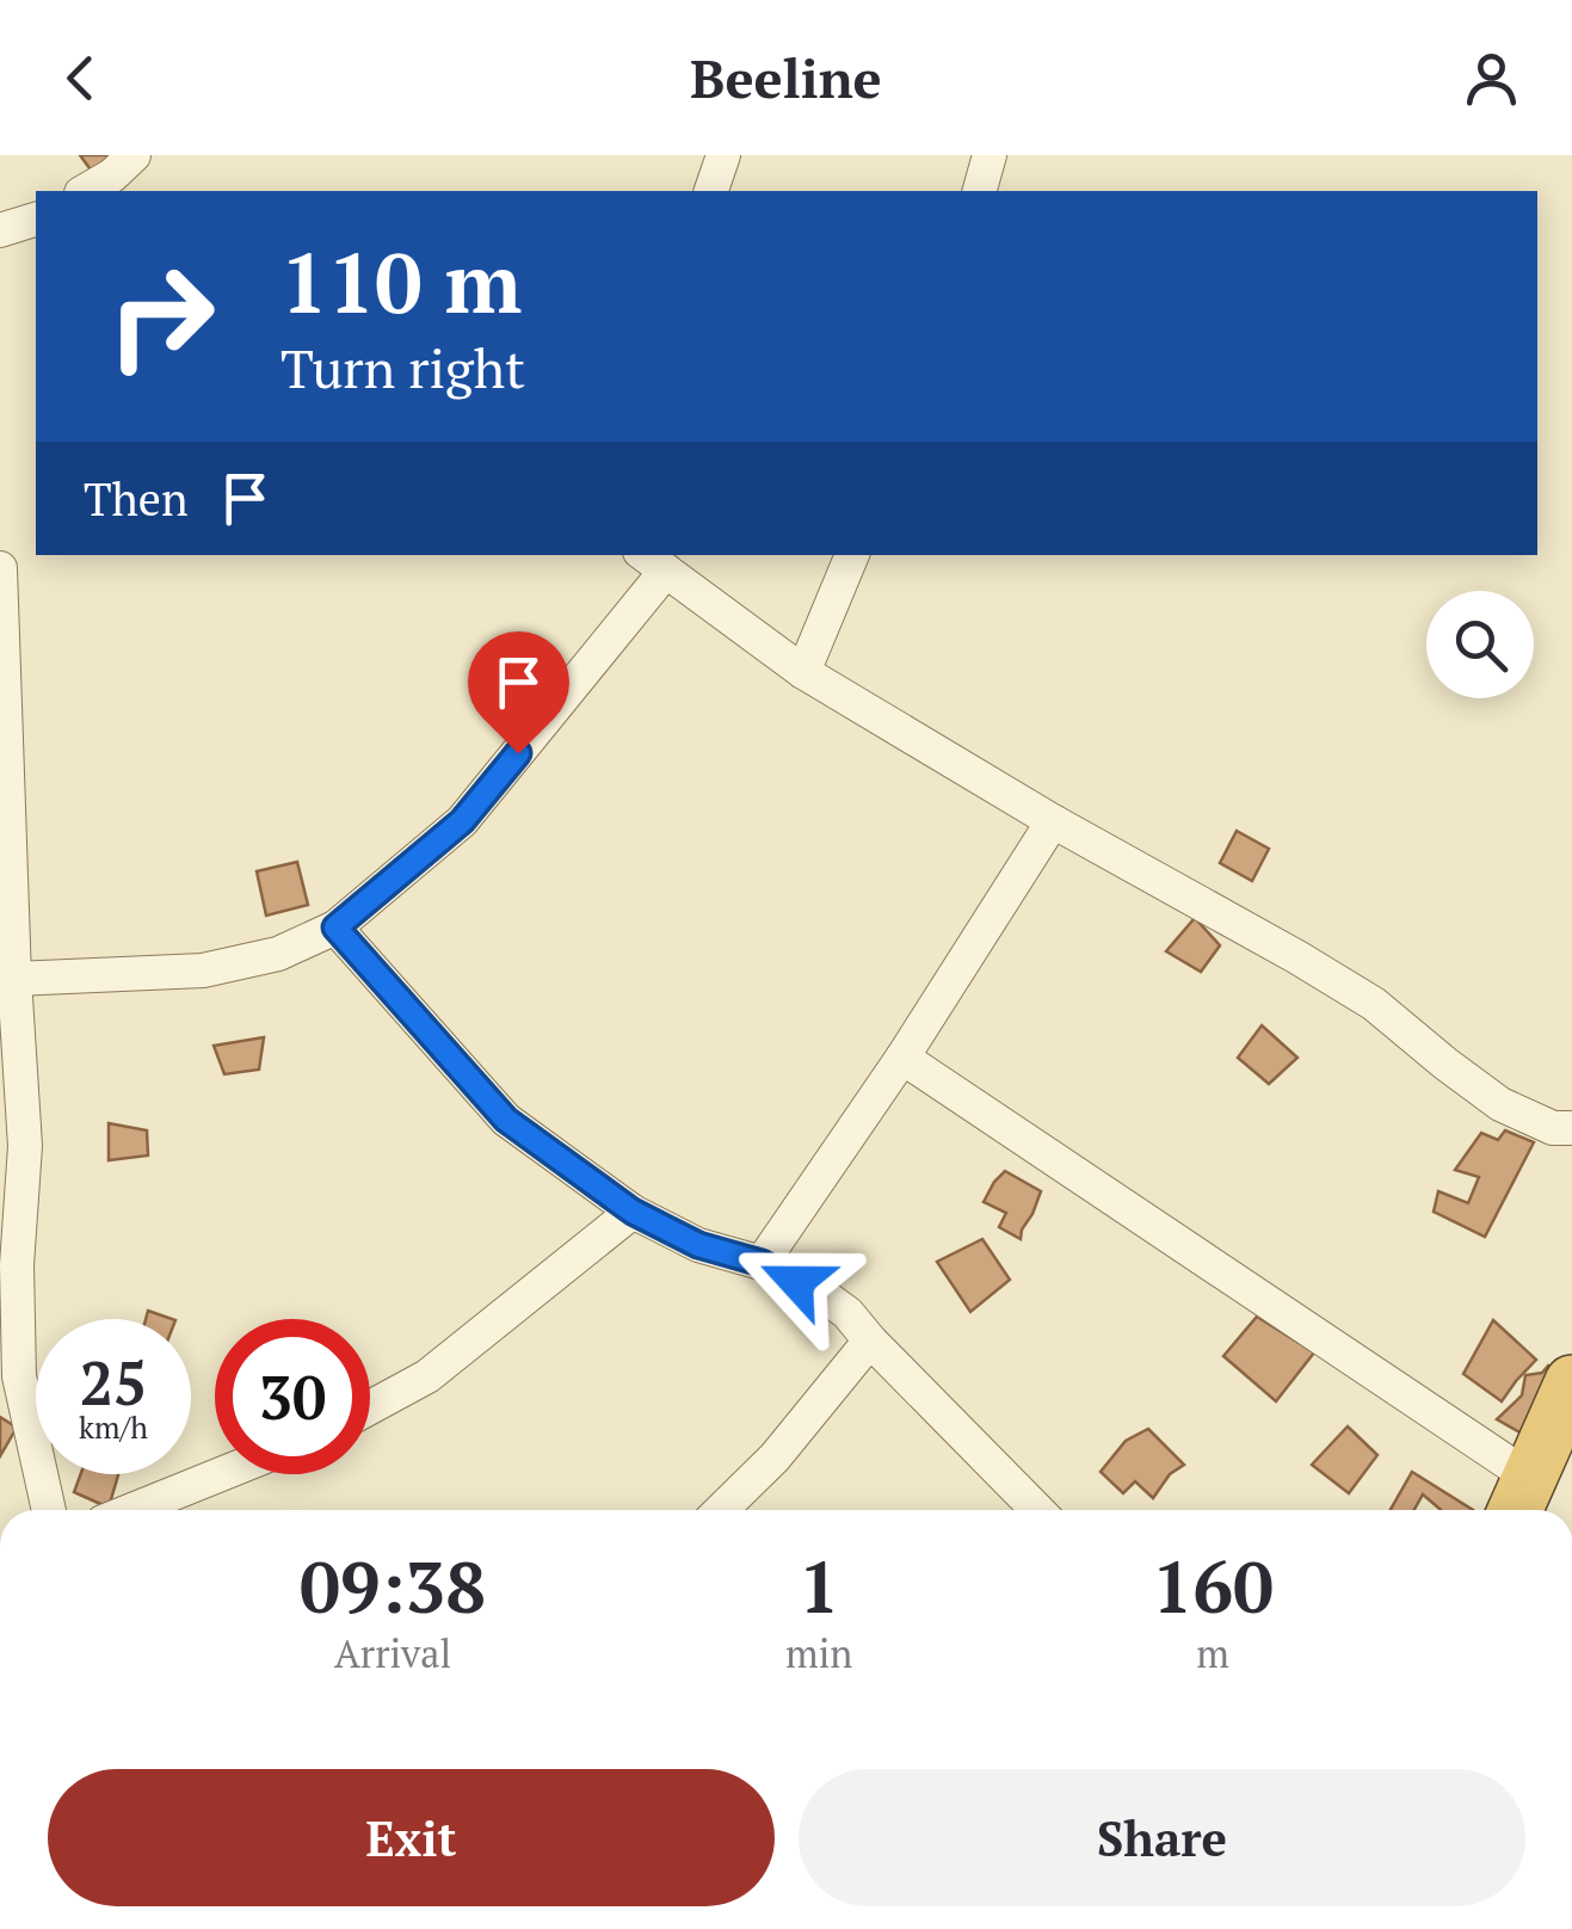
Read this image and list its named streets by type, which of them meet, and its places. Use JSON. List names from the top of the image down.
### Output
{
  "page": {
    "header": "Beeline",
    "turn": ["110 m", "Turn right"],
    "then": "Then",
    "speed": "25 km/h",
    "limit": "30",
    "eta": [
      "09:38",
      "Arrival",
      "1",
      "min",
      "160",
      "m"
    ],
    "buttons": ["Exit", "Share"]
  }
}
